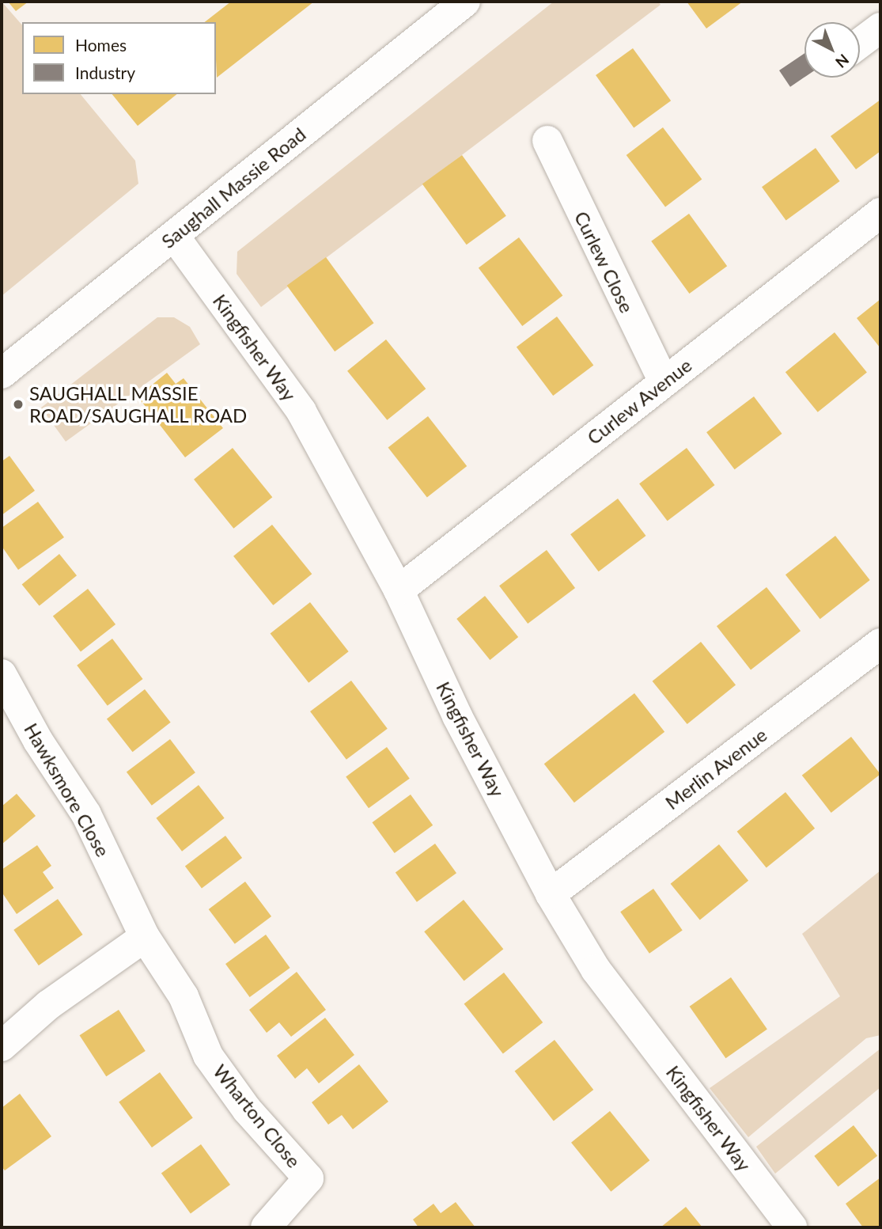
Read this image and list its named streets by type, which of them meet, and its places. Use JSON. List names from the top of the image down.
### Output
{
  "streets": {
    "street": [
      "Saughall Massie Road",
      "Curlew Close",
      "Kingfisher Way",
      "Curlew Avenue",
      "Merlin Avenue",
      "Hawksmore Close",
      "Wharton Close"
    ]
  },
  "crossings": [
    ["Saughall Massie Road", "Kingfisher Way"],
    ["Curlew Close", "Curlew Avenue"],
    ["Kingfisher Way", "Curlew Avenue"],
    ["Kingfisher Way", "Merlin Avenue"],
    ["Hawksmore Close", "Wharton Close"]
  ],
  "places": ["SAUGHALL MASSIE ROAD/SAUGHALL ROAD"],
  "legend": ["Homes", "Industry"],
  "north": "bottom right"
}
